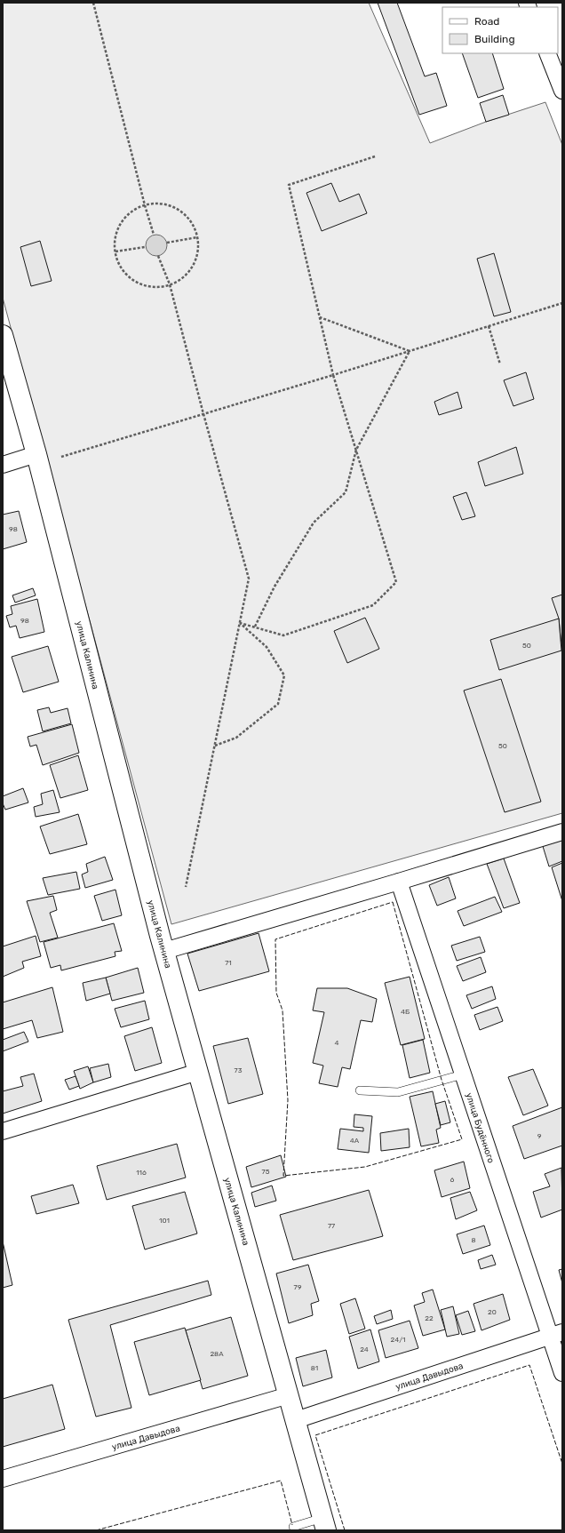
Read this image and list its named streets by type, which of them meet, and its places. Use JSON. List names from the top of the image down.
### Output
{
  "streets": {
    "street": ["улица Калинина", "улица Будённого", "улица Давыдова"]
  },
  "crossings": [
    ["улица Калинина", "улица Давыдова"],
    ["улица Будённого", "улица Давыдова"]
  ],
  "house_numbers": [
    "98",
    "98",
    "50",
    "50",
    "71",
    "4Б",
    "4",
    "73",
    "9",
    "4А",
    "75",
    "116",
    "6",
    "101",
    "77",
    "8",
    "79",
    "20",
    "22",
    "24/1",
    "24",
    "28А",
    "81"
  ],
  "legend": ["Road", "Building"]
}
